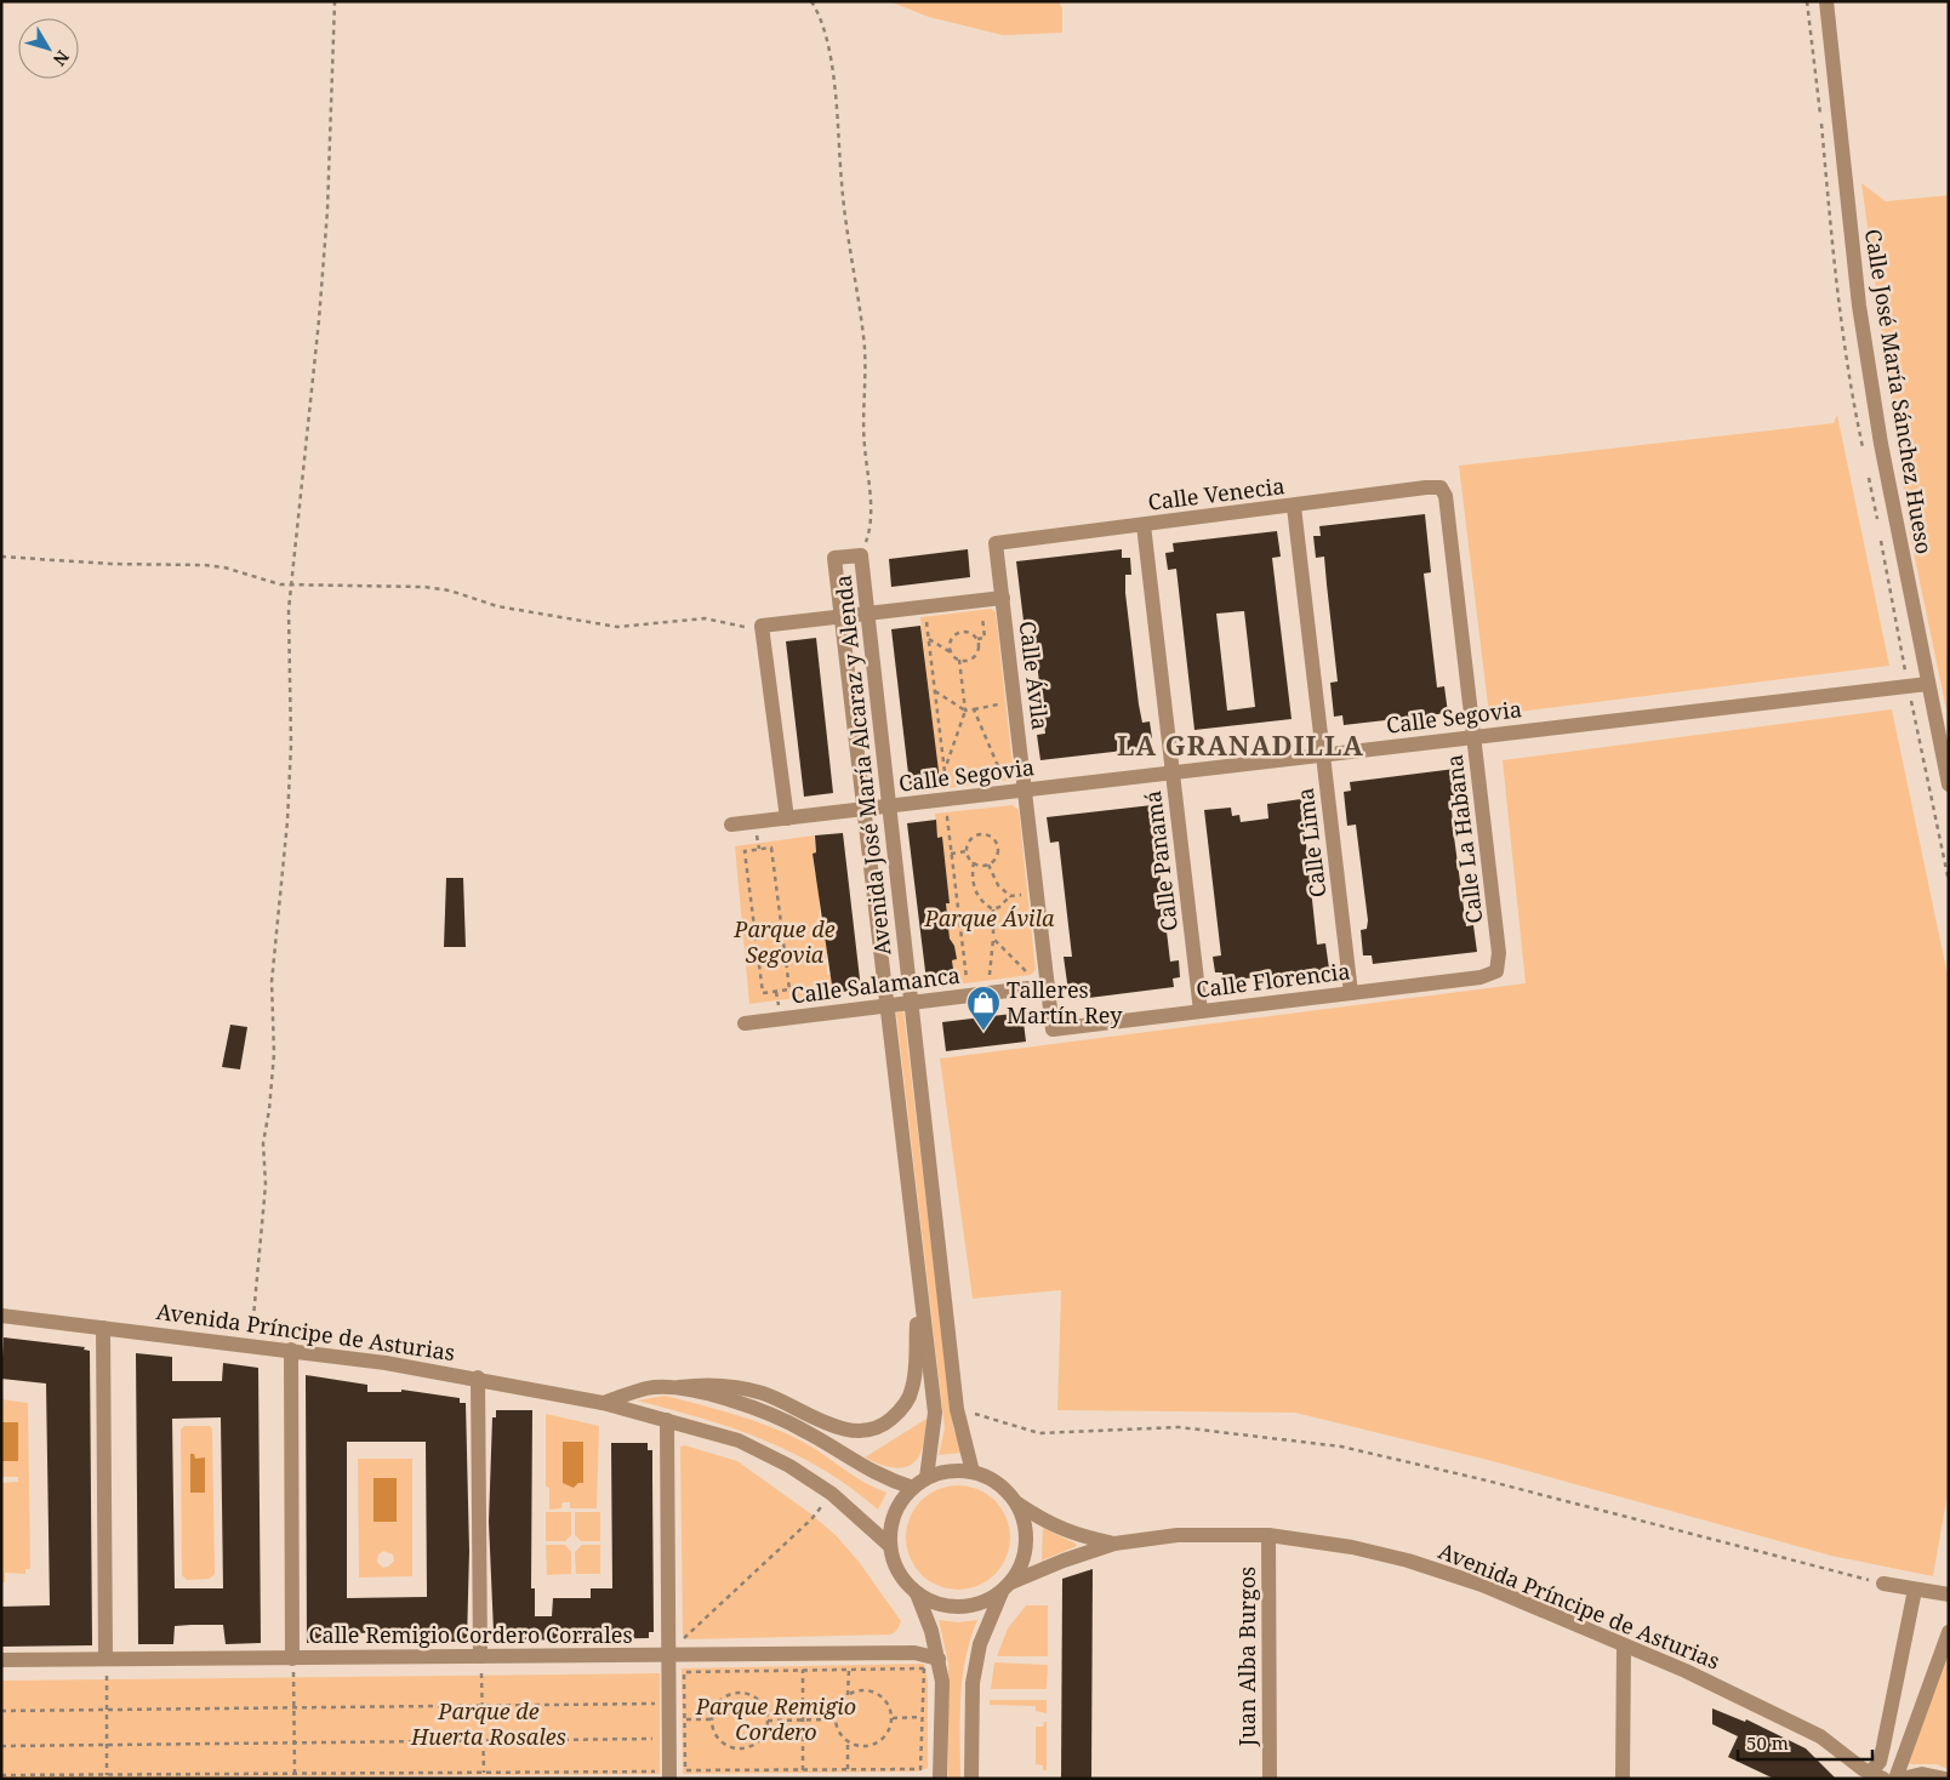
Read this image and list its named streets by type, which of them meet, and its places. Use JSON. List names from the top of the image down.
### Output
{
  "streets": {
    "street": [
      "Calle José María Sánchez Hueso",
      "Calle Venecia",
      "Calle Ávila",
      "Calle Segovia",
      "Avenida José María Alcaraz y Alenda",
      "Calle La Habana",
      "Calle Lima",
      "Calle Panamá",
      "Calle Florencia",
      "Calle Salamanca",
      "Avenida Príncipe de Asturias",
      "Calle Remigio Cordero Corrales",
      "Juan Alba Burgos"
    ]
  },
  "crossings": [
    ["Calle José María Sánchez Hueso", "Calle Segovia"],
    ["Calle Venecia", "Calle Ávila"],
    ["Calle Venecia", "Calle La Habana"],
    ["Calle Venecia", "Calle Lima"],
    ["Calle Venecia", "Calle Panamá"],
    ["Calle Ávila", "Calle Segovia"],
    ["Calle Ávila", "Calle Florencia"],
    ["Calle Ávila", "Calle Salamanca"],
    ["Calle Segovia", "Avenida José María Alcaraz y Alenda"],
    ["Calle Segovia", "Calle La Habana"],
    ["Calle Segovia", "Calle Lima"],
    ["Calle Segovia", "Calle Panamá"],
    ["Avenida José María Alcaraz y Alenda", "Calle Salamanca"],
    ["Avenida José María Alcaraz y Alenda", "Avenida Príncipe de Asturias"],
    ["Calle La Habana", "Calle Florencia"],
    ["Calle Lima", "Calle Florencia"],
    ["Calle Panamá", "Calle Florencia"],
    ["Avenida Príncipe de Asturias", "Juan Alba Burgos"]
  ],
  "districts": ["LA GRANADILLA"],
  "parks": [
    "Parque Ávila",
    "Parque de Segovia",
    "Parque Remigio Cordero",
    "Parque de Huerta Rosales"
  ],
  "places": {
    "shop": ["Talleres Martín Rey"]
  },
  "scale_bar": "50 m",
  "north": "bottom right"
}
